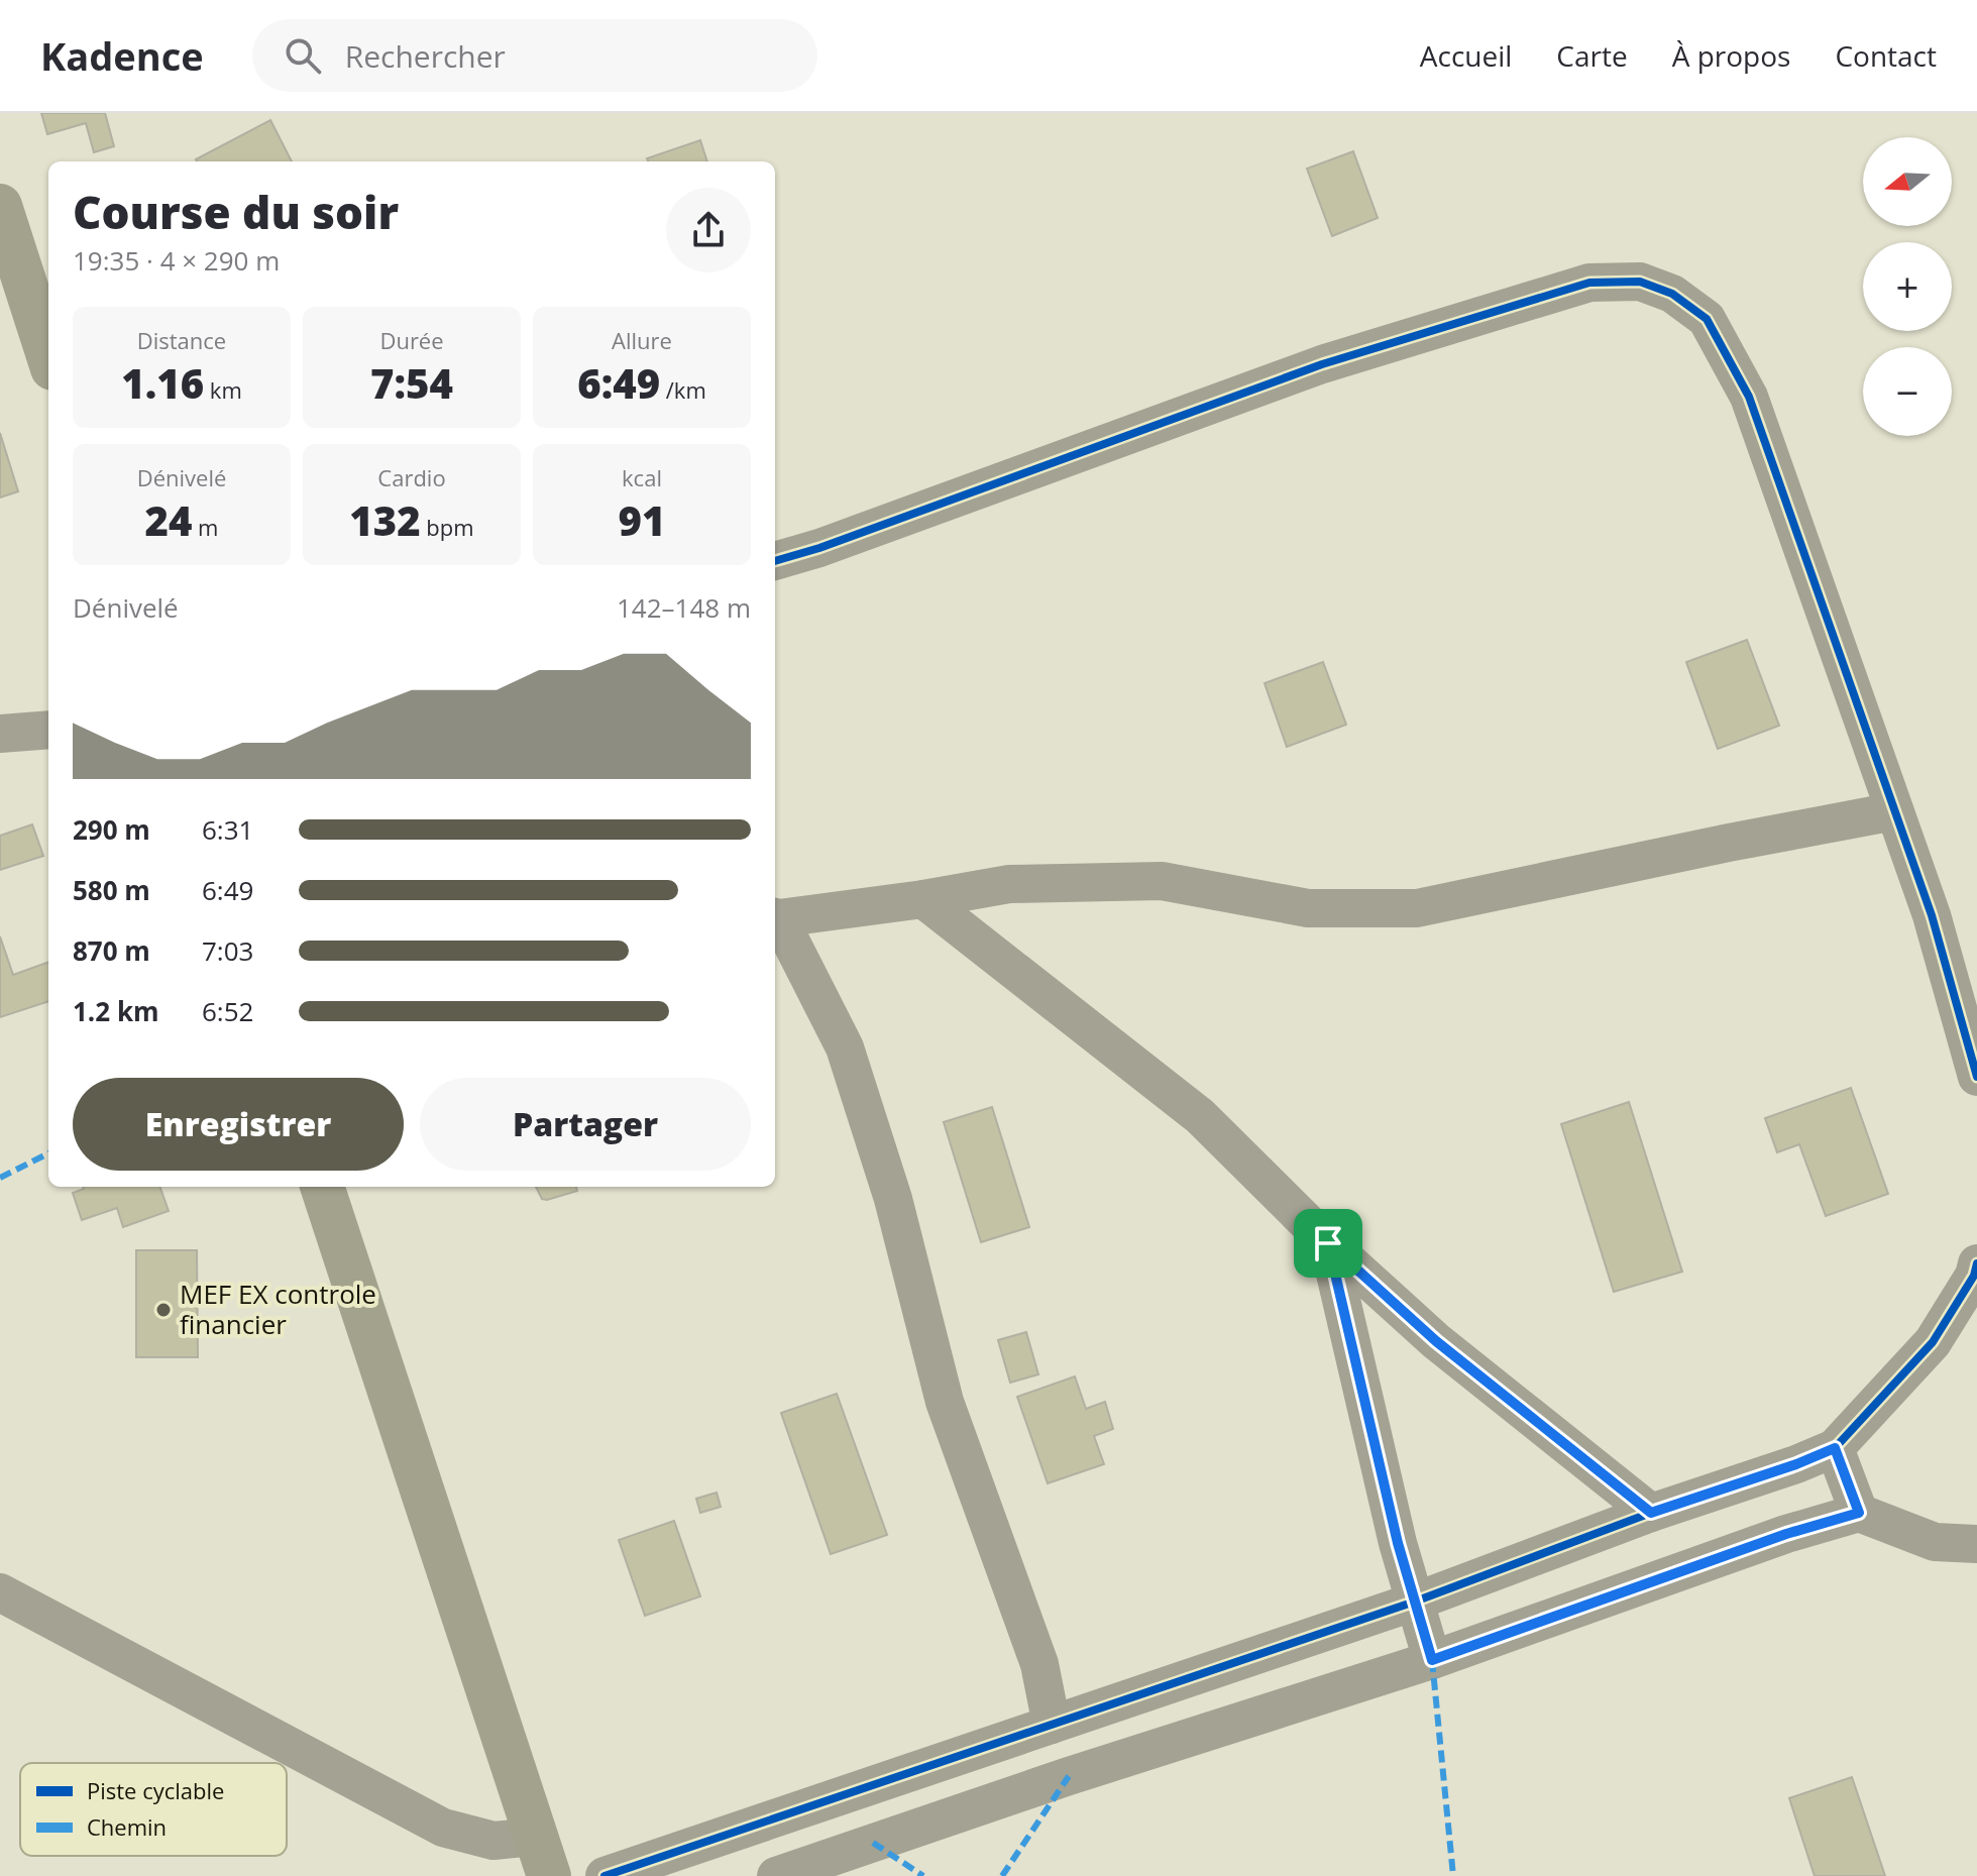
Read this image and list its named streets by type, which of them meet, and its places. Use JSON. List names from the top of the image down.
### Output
{
  "places": ["MEF EX controle financier"],
  "legend": ["Piste cyclable", "Chemin"],
  "north": "left",
  "page": {
    "header": "Kadence",
    "search": "Rechercher",
    "nav": [
      "Accueil",
      "Carte",
      "À propos",
      "Contact"
    ],
    "map_buttons": ["+", "−"],
    "heading": ["Course du soir", "19:35 · 4 × 290 m"],
    "stats": [
      ["Distance", "1.16 km"],
      ["Durée", "7:54"],
      ["Allure", "6:49 /km"],
      ["Dénivelé", "24 m"],
      ["Cardio", "132 bpm"],
      ["kcal", "91"]
    ],
    "chart": ["Dénivelé", "142–148 m"],
    "list": [
      {
        "name": "290 m",
        "note": "6:31"
      },
      {
        "name": "580 m",
        "note": "6:49"
      },
      {
        "name": "870 m",
        "note": "7:03"
      },
      {
        "name": "1.2 km",
        "note": "6:52"
      }
    ],
    "buttons": ["Enregistrer", "Partager"]
  }
}
